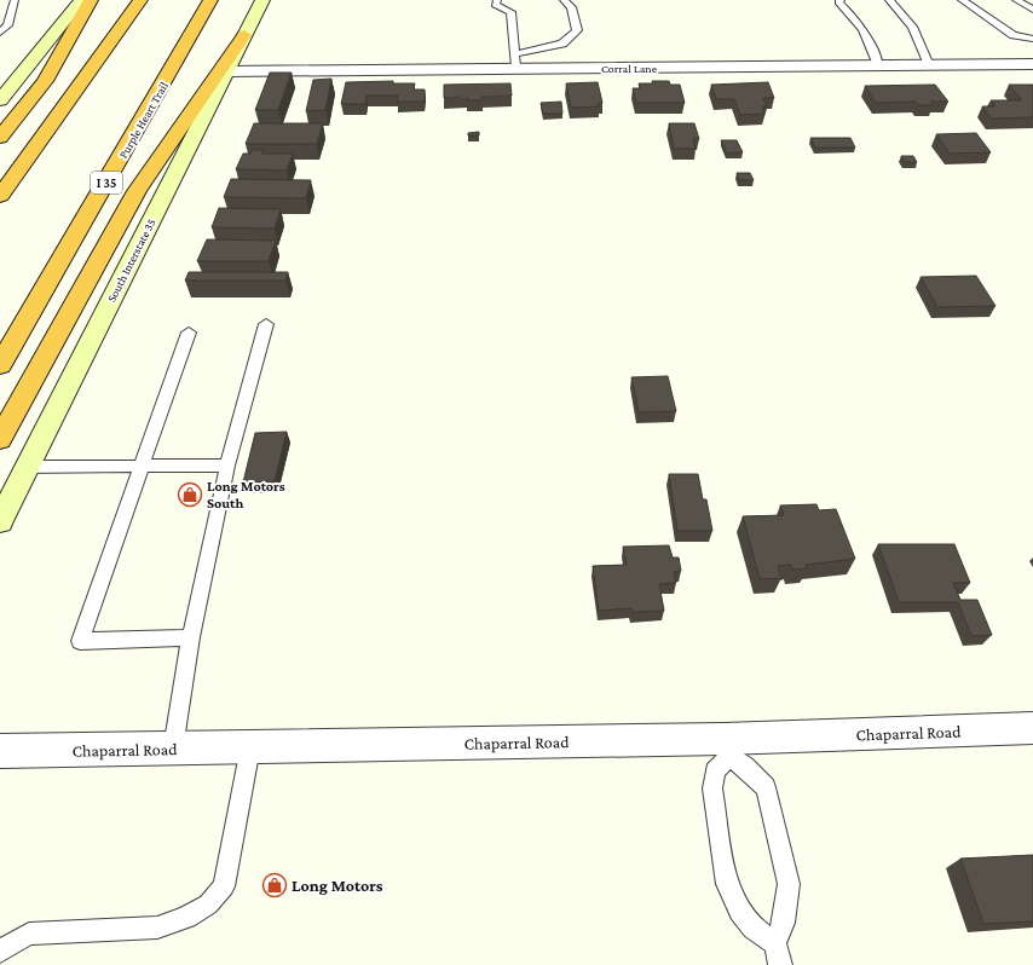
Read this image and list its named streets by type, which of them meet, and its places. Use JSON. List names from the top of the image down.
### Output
{
  "streets": {
    "highway": ["Purple Heart Trail", "I 35"],
    "main road": ["South Interstate 35"],
    "street": ["Corral Lane", "Chaparral Road"]
  },
  "crossings": [
    ["Corral Lane", "South Interstate 35"]
  ],
  "places": {
    "shop": ["Long Motors South", "Long Motors"]
  }
}
